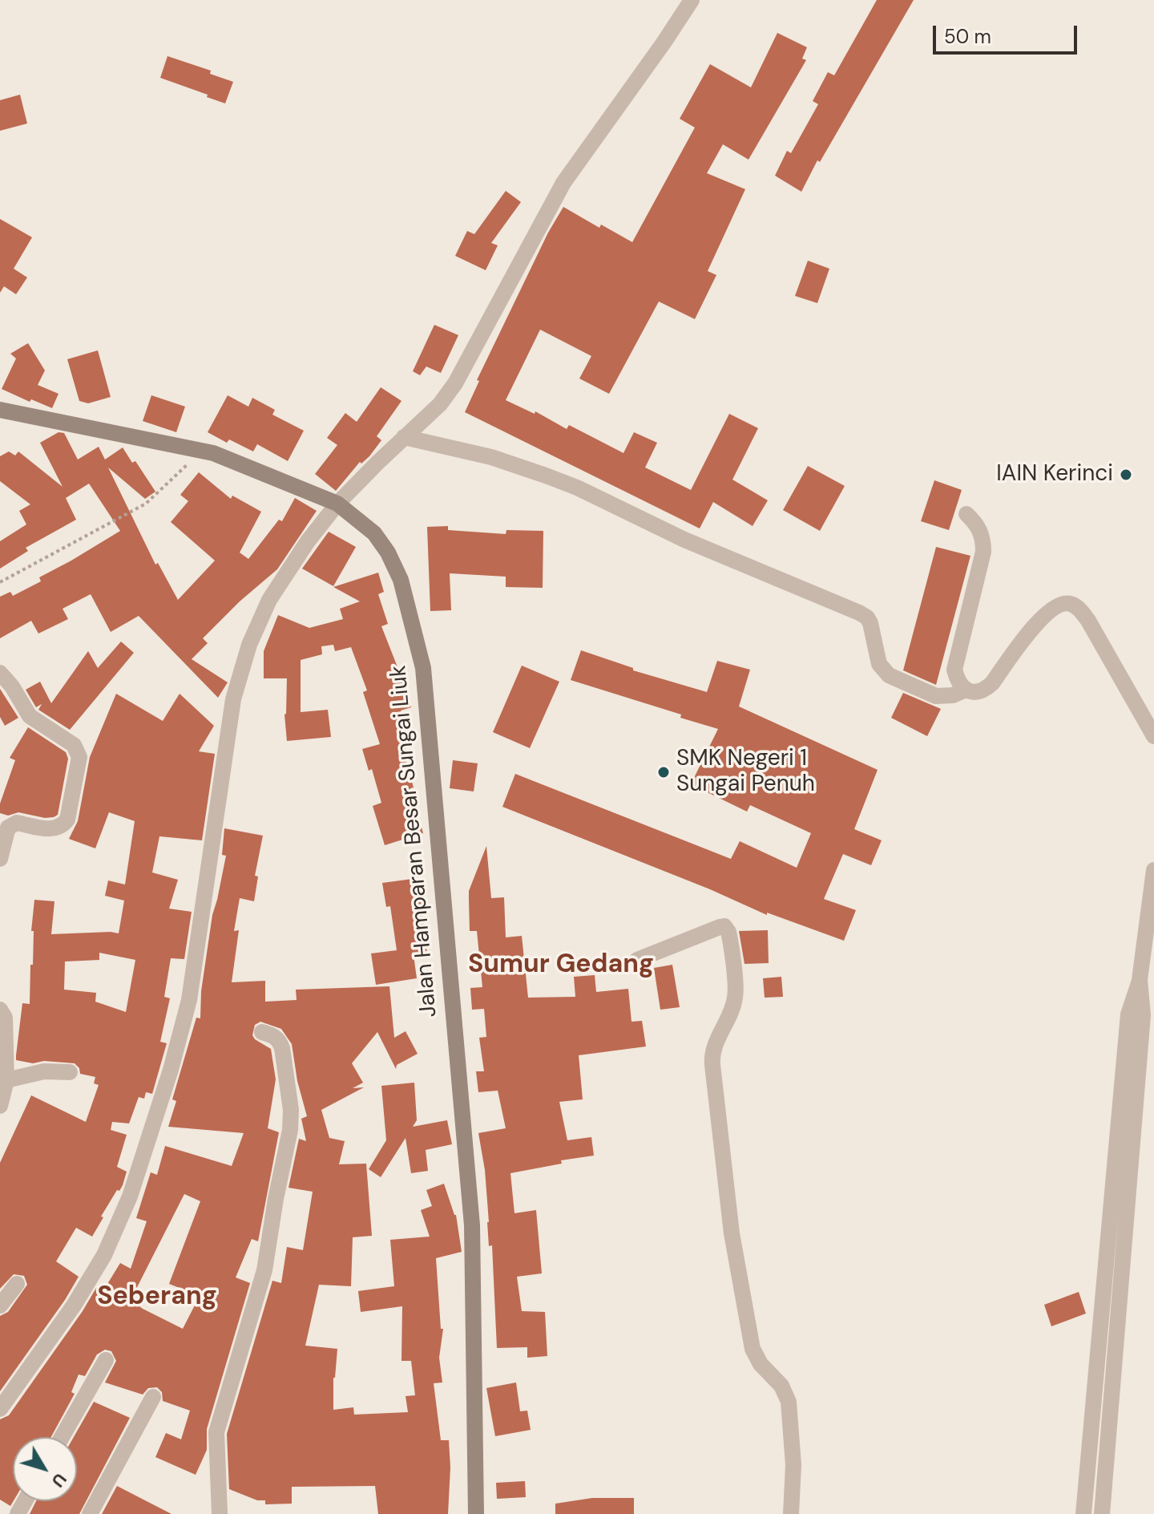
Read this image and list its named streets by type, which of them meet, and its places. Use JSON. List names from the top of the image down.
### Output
{
  "streets": {
    "street": ["Jalan Hamparan Besar Sungai Liuk"]
  },
  "districts": ["Sumur Gedang", "Seberang"],
  "places": ["IAIN Kerinci", "SMK Negeri 1 Sungai Penuh"],
  "scale_bar": "50 m",
  "north": "bottom right"
}
